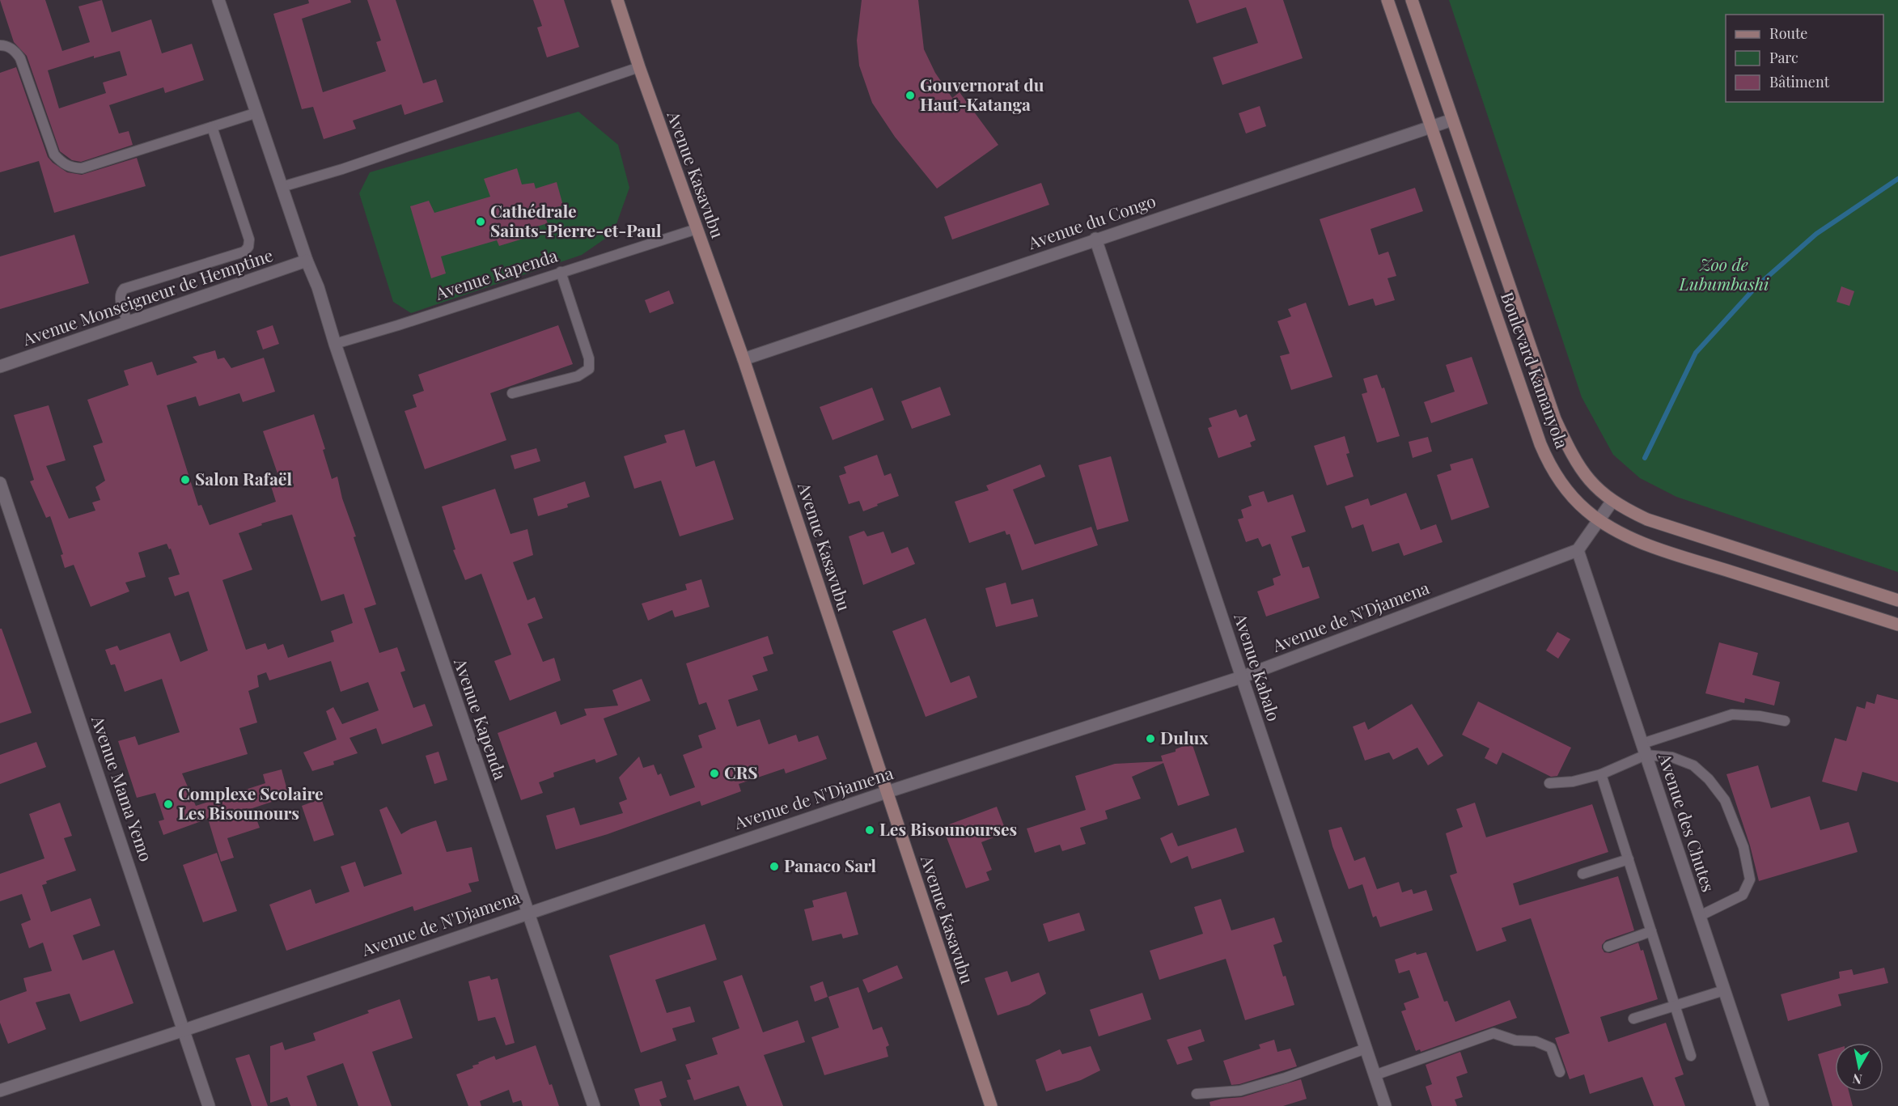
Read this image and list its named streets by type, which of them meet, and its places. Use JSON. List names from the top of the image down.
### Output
{
  "streets": {
    "main road": ["Avenue Kasavubu", "Boulevard Kamanyola"],
    "street": [
      "Avenue du Congo",
      "Avenue Kapenda",
      "Avenue Monseigneur de Hemptine",
      "Avenue de N'Djamena",
      "Avenue Kabalo",
      "Avenue Mama Yemo",
      "Avenue des Chutes"
    ]
  },
  "crossings": [
    ["Avenue Kasavubu", "Avenue du Congo"],
    ["Avenue Kasavubu", "Avenue Kapenda"],
    ["Avenue Kasavubu", "Avenue de N'Djamena"],
    ["Avenue du Congo", "Boulevard Kamanyola"],
    ["Avenue du Congo", "Avenue Kabalo"],
    ["Avenue Kapenda", "Avenue Monseigneur de Hemptine"],
    ["Avenue Kapenda", "Avenue de N'Djamena"],
    ["Avenue de N'Djamena", "Avenue Kabalo"],
    ["Avenue de N'Djamena", "Avenue Mama Yemo"],
    ["Avenue de N'Djamena", "Avenue des Chutes"]
  ],
  "parks": ["Zoo de Lubumbashi"],
  "places": [
    "Gouvernorat du Haut-Katanga",
    "Cathédrale Saints-Pierre-et-Paul",
    "Salon Rafaël",
    "Dulux",
    "CRS",
    "Complexe Scolaire Les Bisounours",
    "Les Bisounourses",
    "Panaco Sarl"
  ],
  "legend": ["Route", "Parc", "Bâtiment"],
  "north": "bottom"
}
